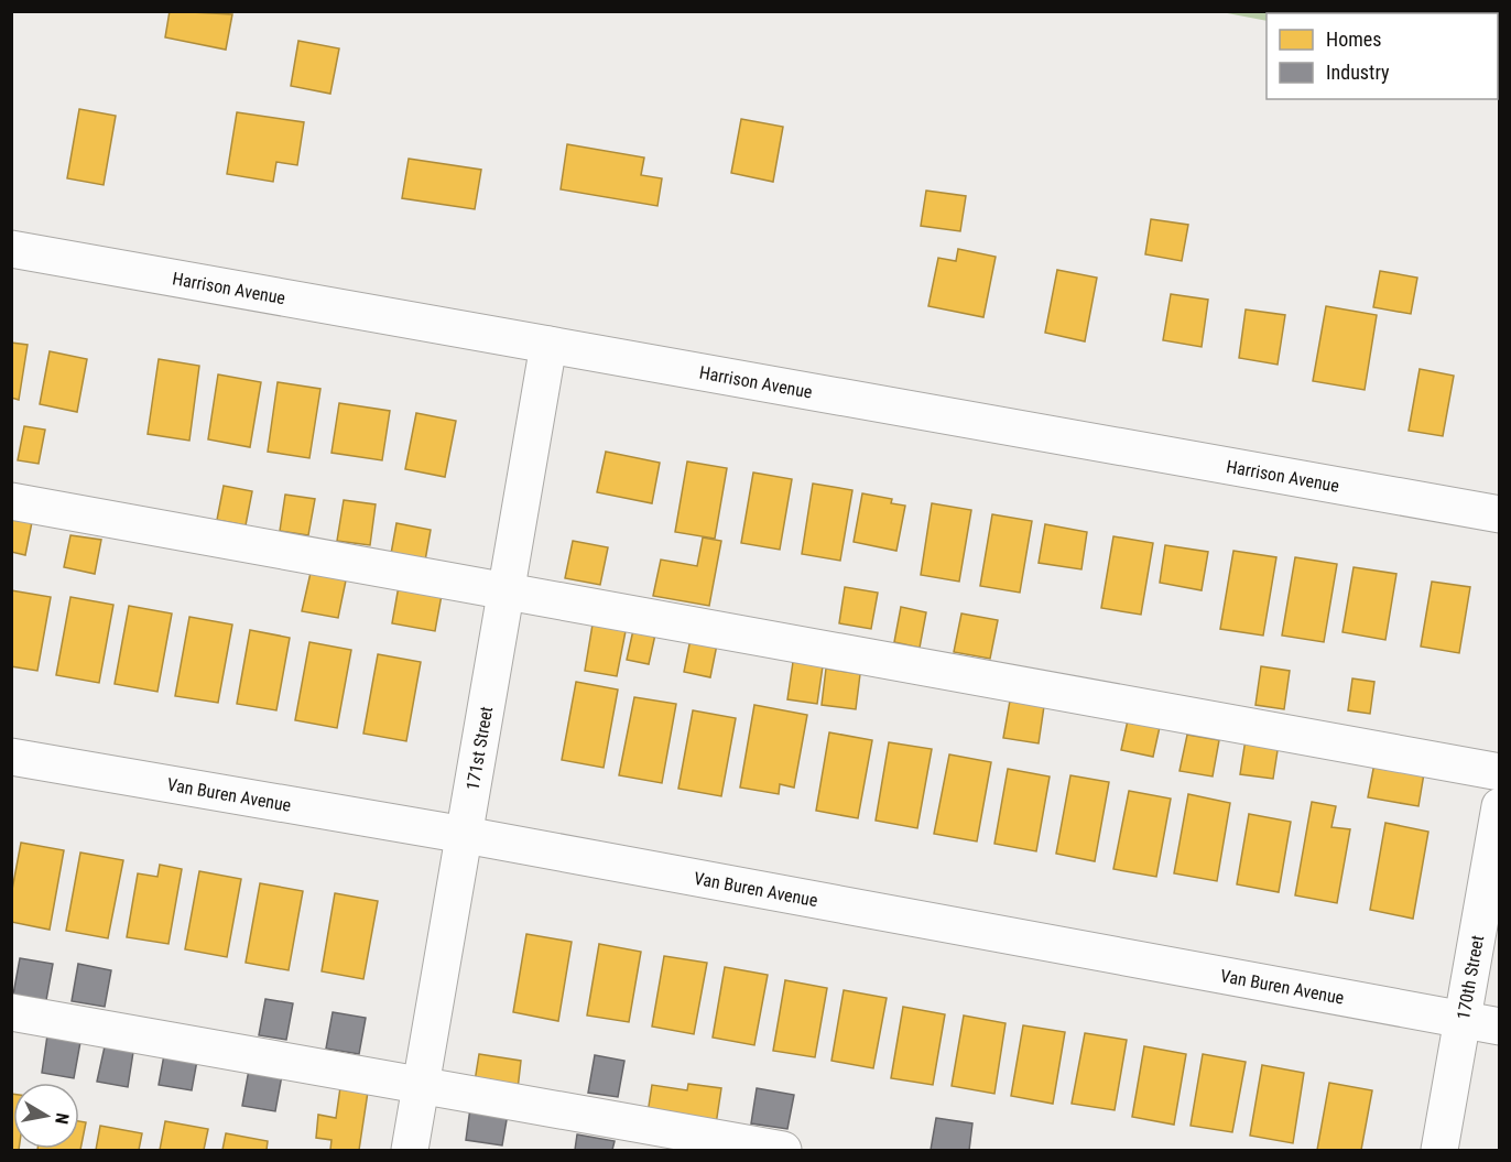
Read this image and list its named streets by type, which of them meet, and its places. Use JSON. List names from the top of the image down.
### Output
{
  "streets": {
    "street": [
      "Harrison Avenue",
      "171st Street",
      "Van Buren Avenue",
      "170th Street"
    ]
  },
  "crossings": [
    ["Harrison Avenue", "171st Street"],
    ["171st Street", "Van Buren Avenue"],
    ["Van Buren Avenue", "170th Street"]
  ],
  "legend": ["Homes", "Industry"],
  "north": "right"
}
